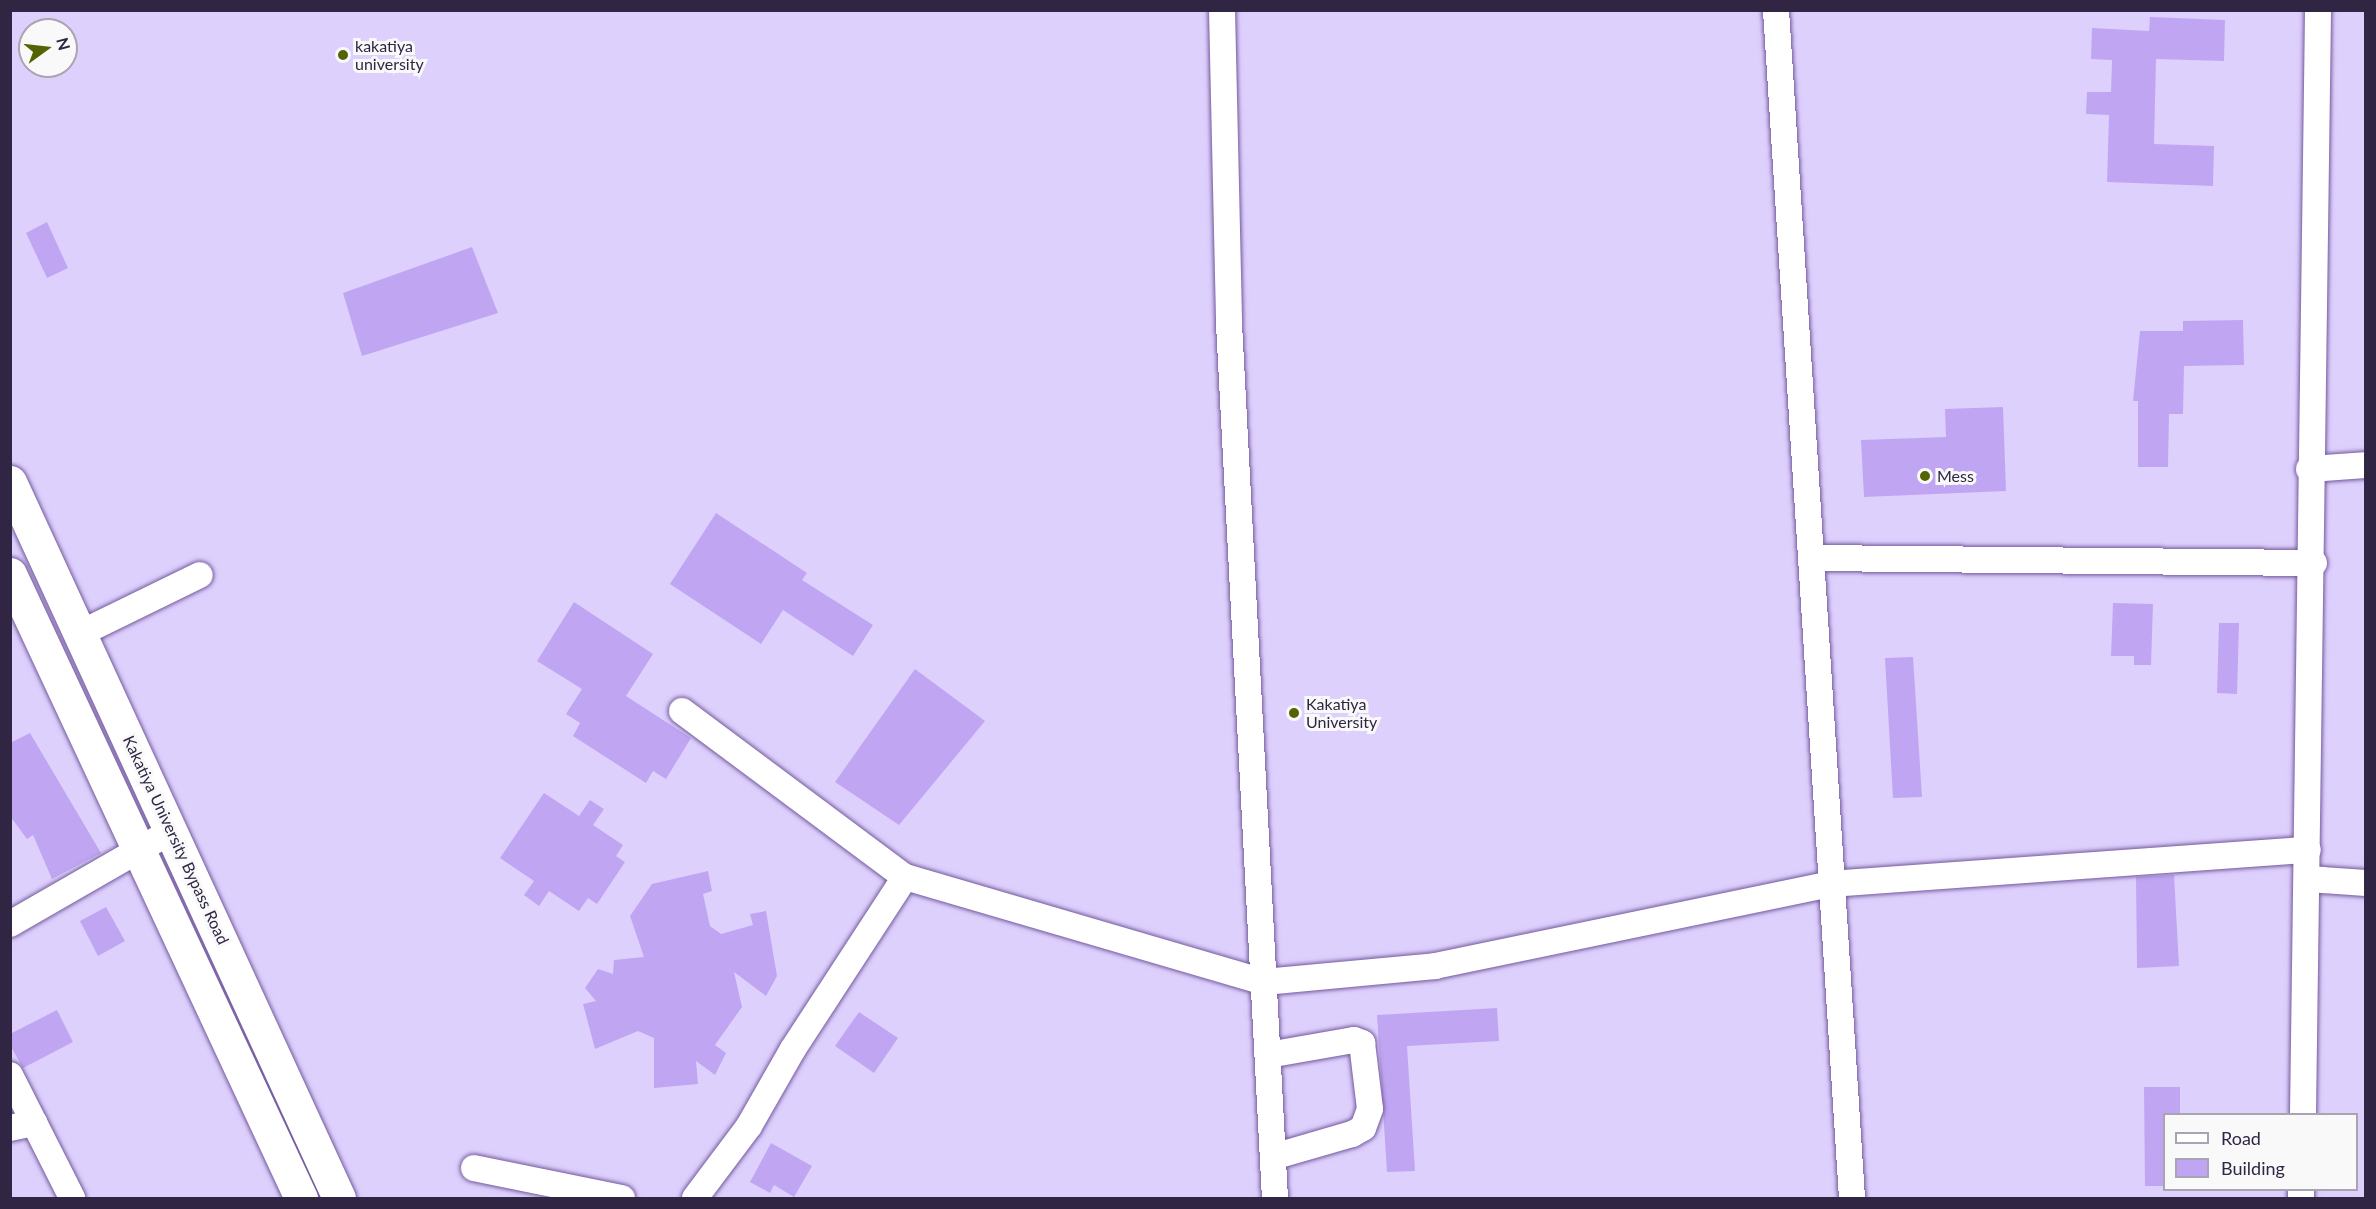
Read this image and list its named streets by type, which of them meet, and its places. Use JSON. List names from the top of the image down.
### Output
{
  "streets": {
    "main road": ["Kakatiya University Bypass Road"]
  },
  "places": ["kakatiya university", "Mess", "Kakatiya University"],
  "legend": ["Road", "Building"],
  "north": "right"
}
